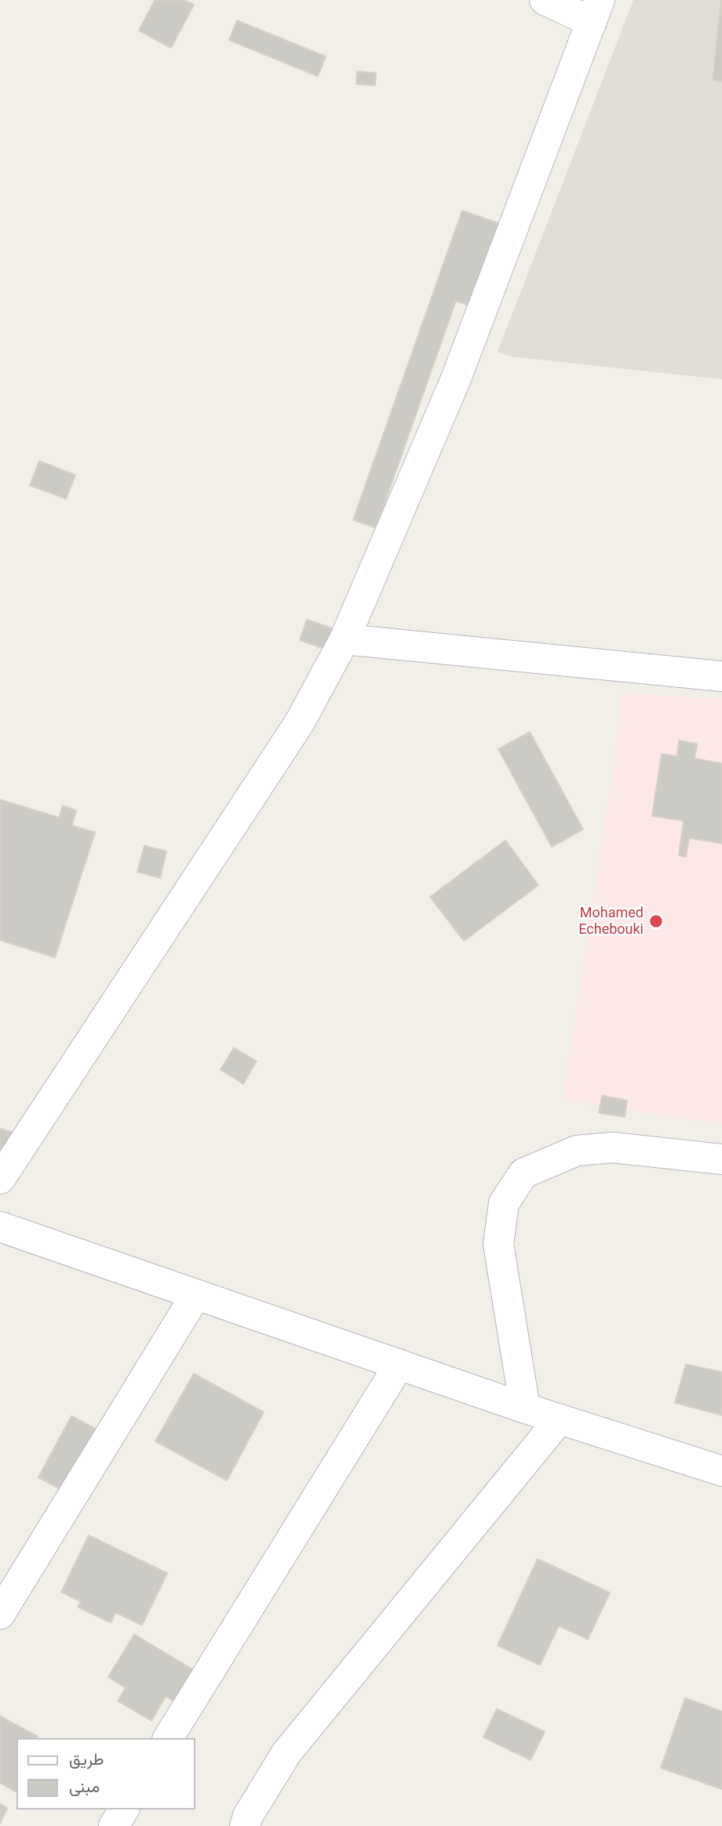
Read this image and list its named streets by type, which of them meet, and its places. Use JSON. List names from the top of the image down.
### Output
{
  "places": ["Mohamed Echebouki"],
  "legend": ["طريق", "مبنى"]
}
